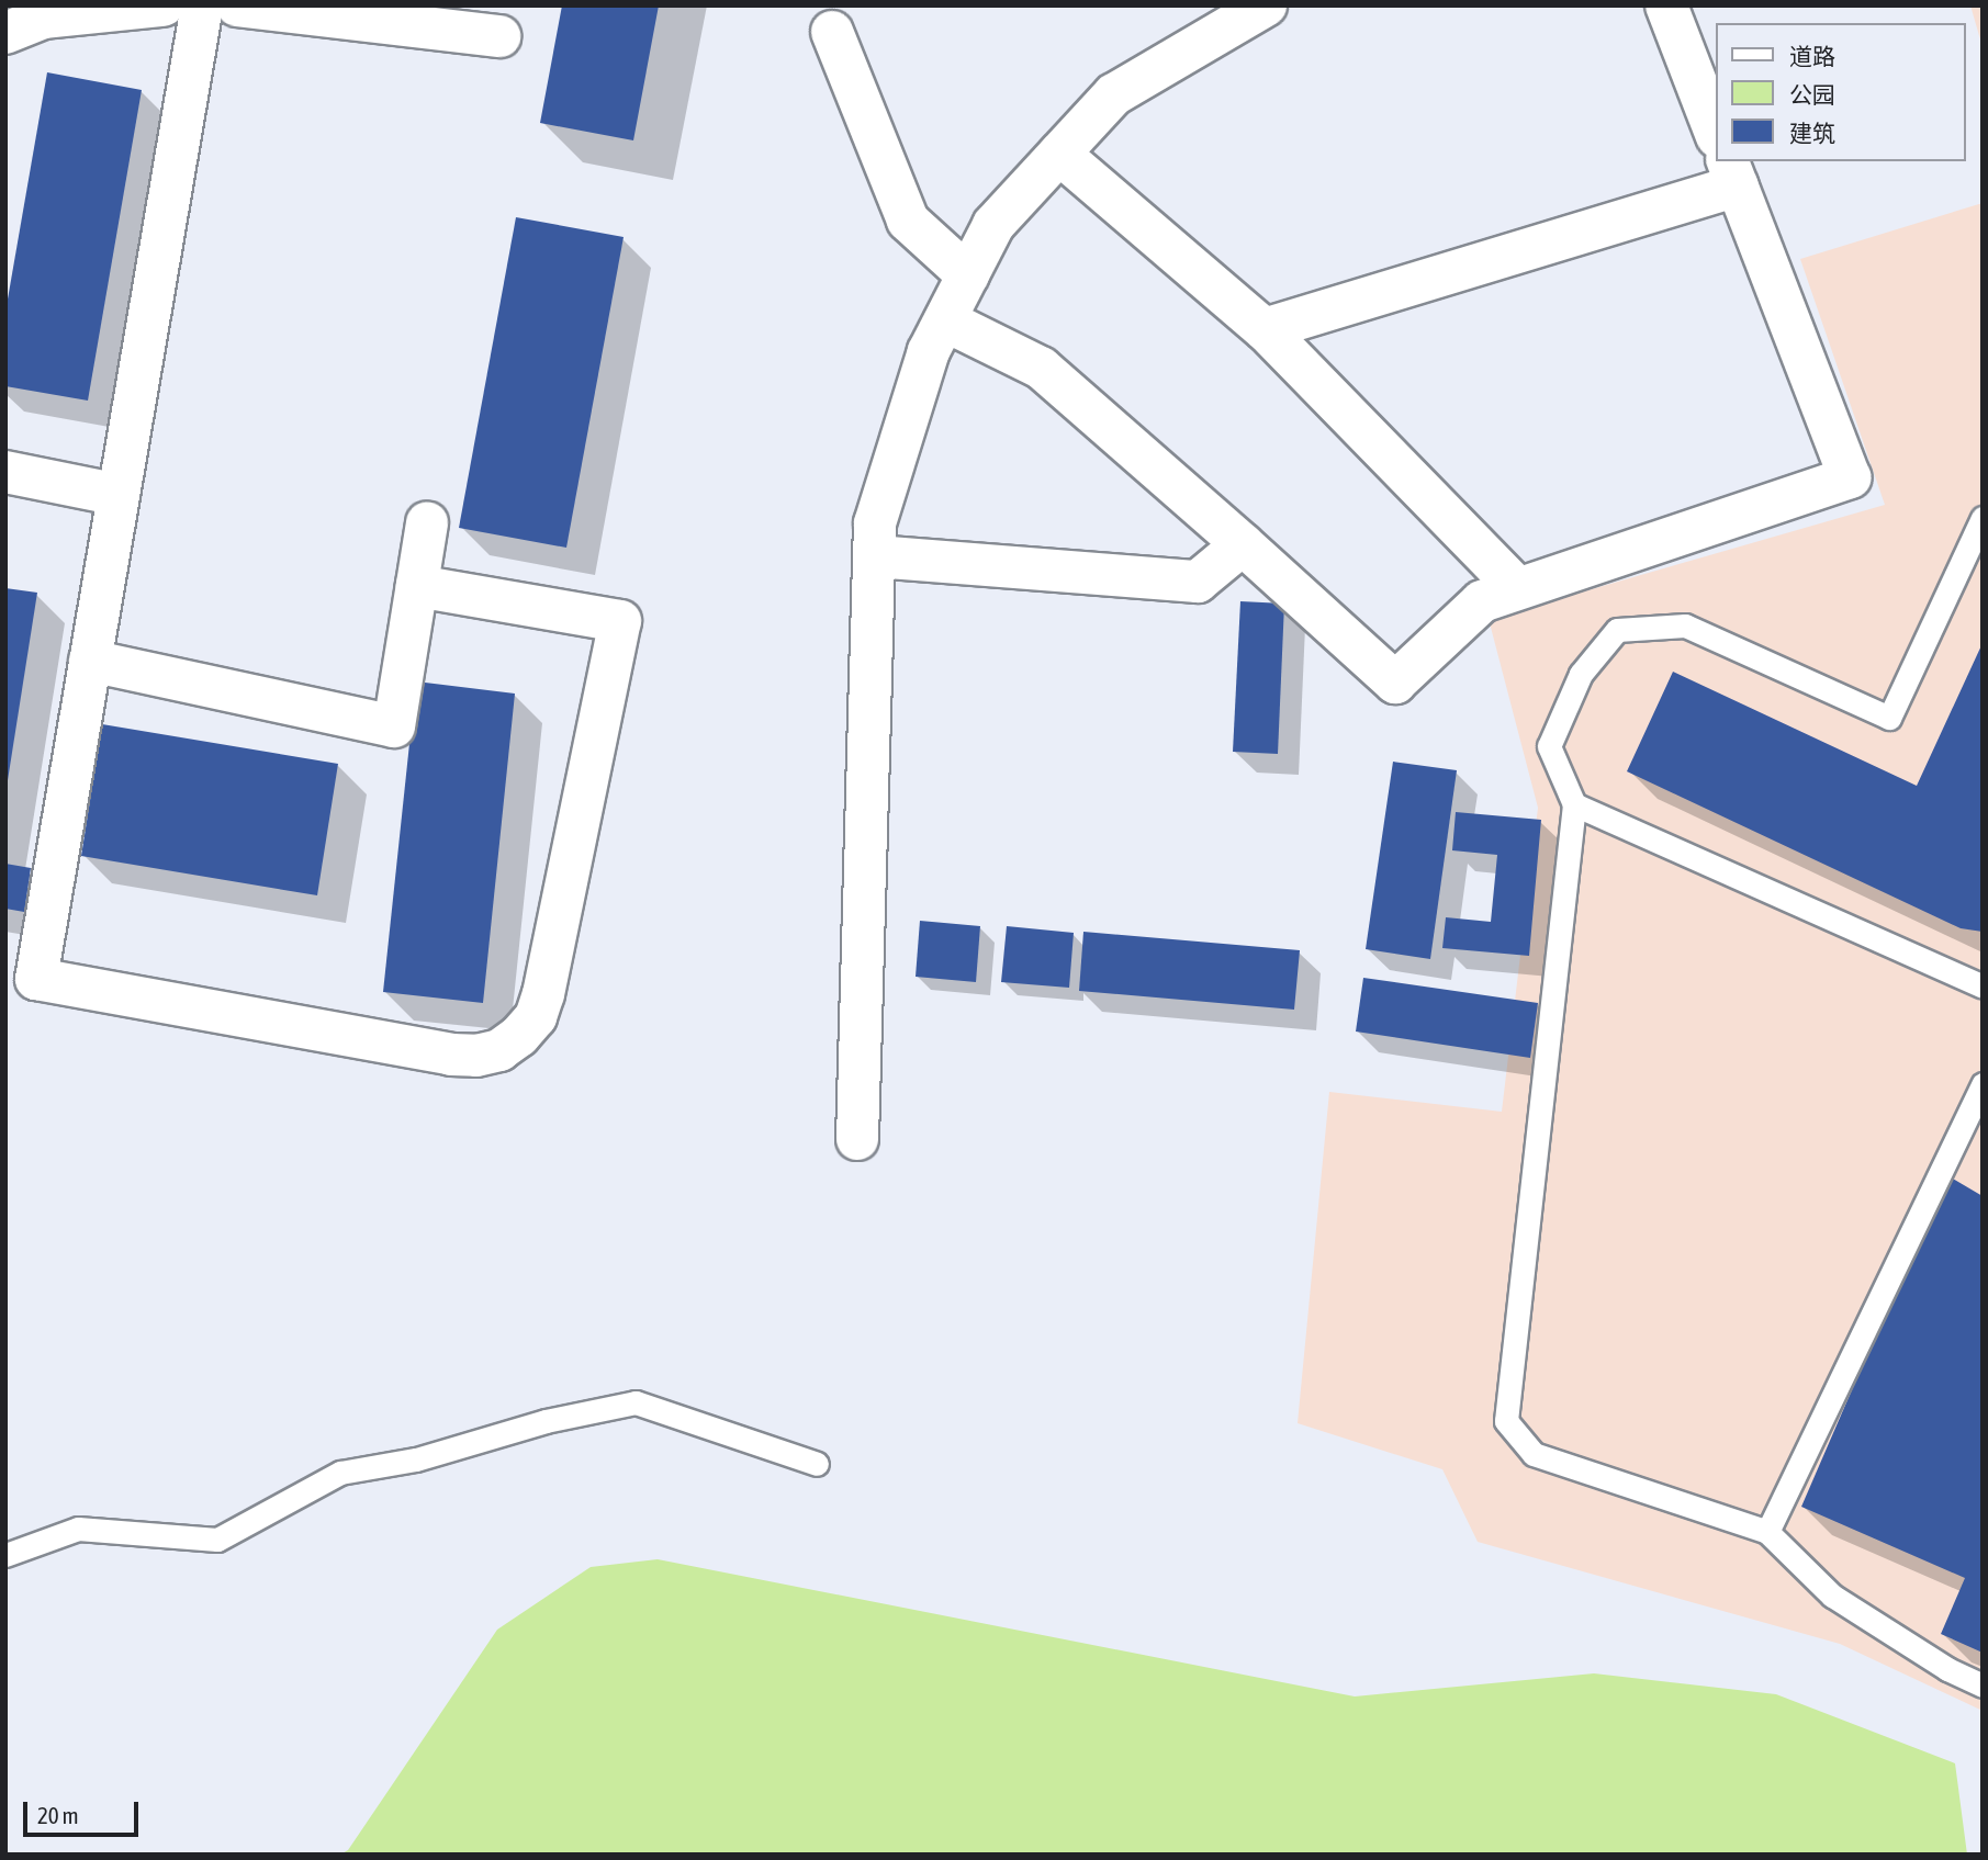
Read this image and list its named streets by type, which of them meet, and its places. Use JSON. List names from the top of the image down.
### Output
{
  "legend": ["道路", "公园", "建筑"],
  "scale_bar": "20 m"
}
